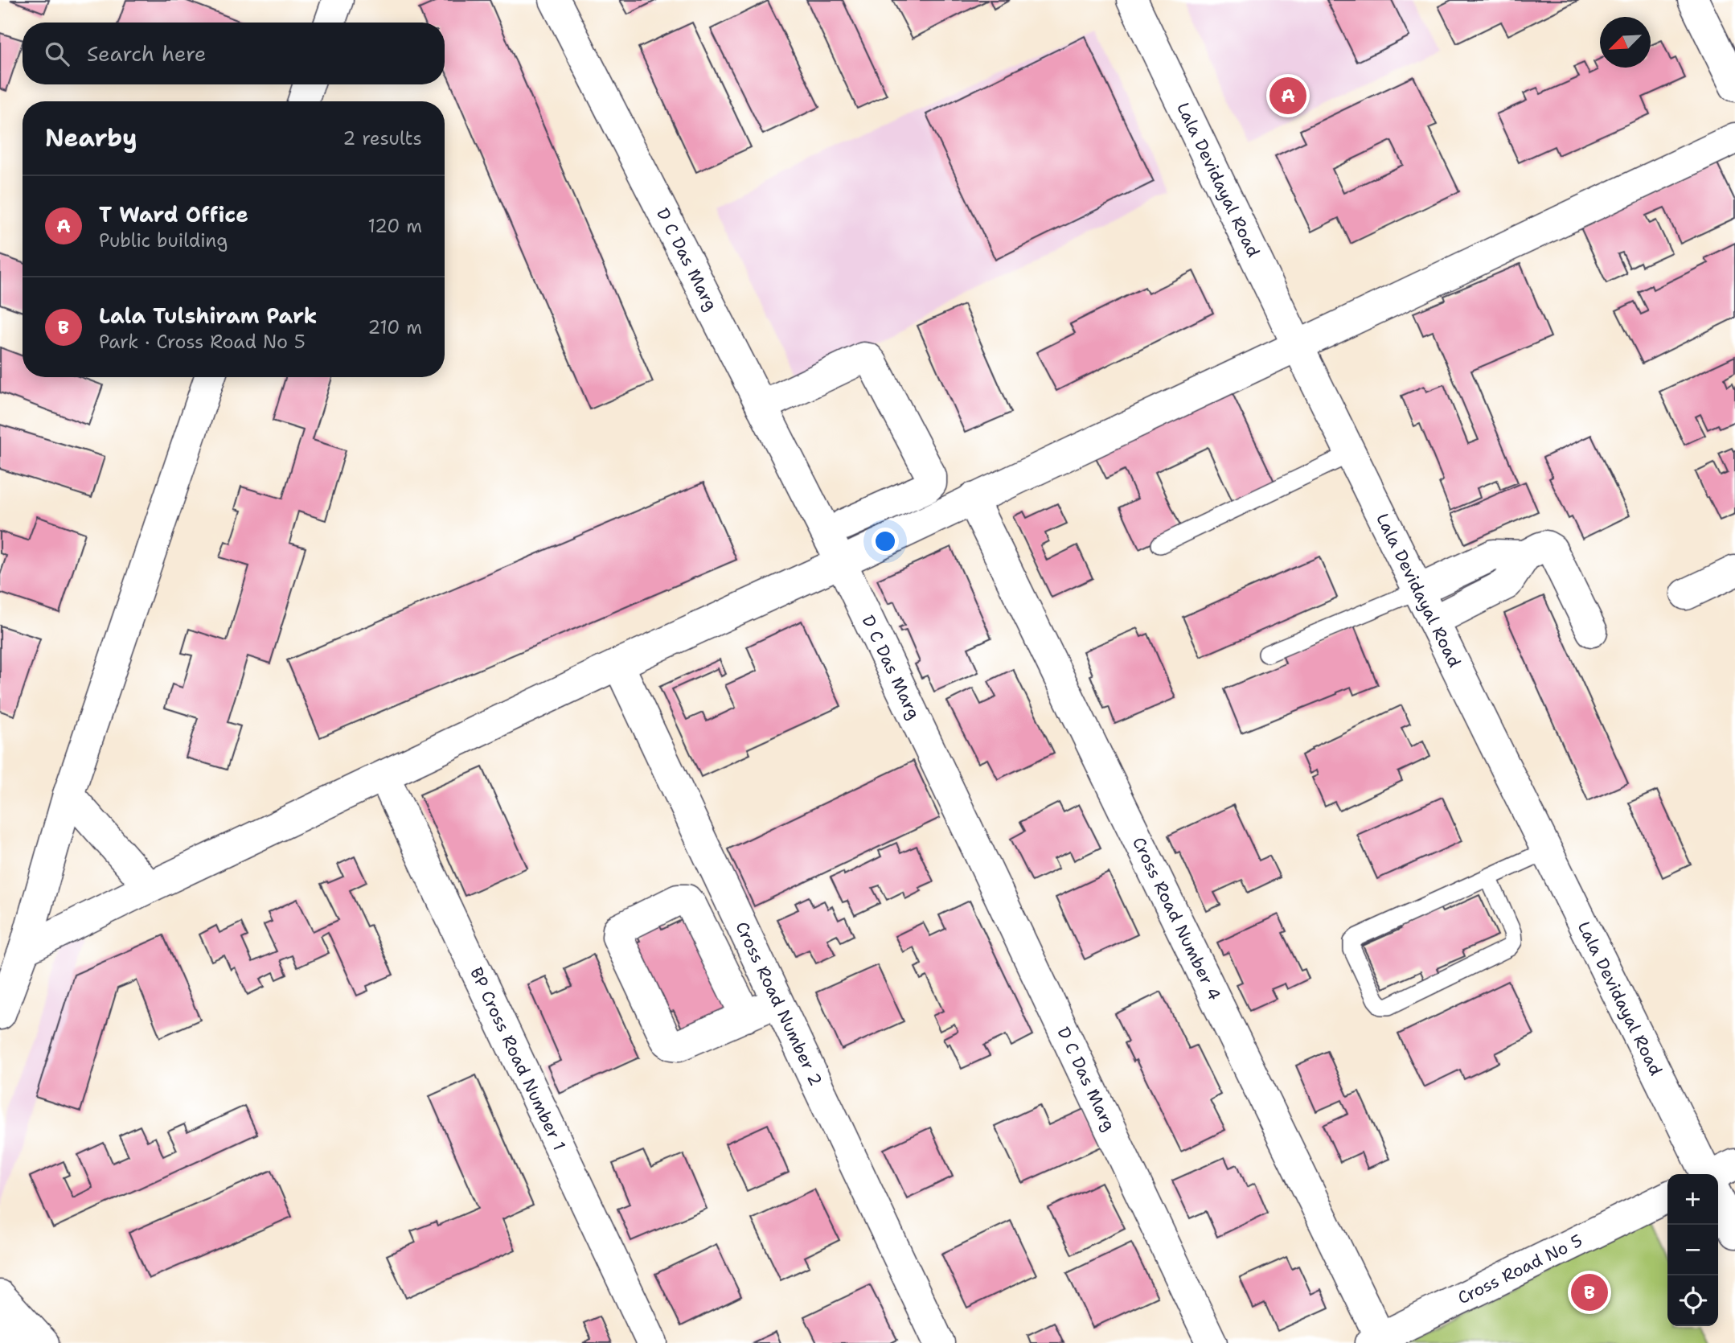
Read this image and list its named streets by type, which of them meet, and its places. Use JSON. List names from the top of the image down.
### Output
{
  "streets": {
    "street": [
      "Lala Devidayal Road",
      "D C Das Marg",
      "Cross Road Number 4",
      "Cross Road Number 2",
      "BP Cross Road Number 1",
      "Cross Road No 5"
    ]
  },
  "crossings": [
    ["Cross Road Number 4", "Cross Road No 5"]
  ],
  "north": "bottom left",
  "page": {
    "search": "Search here",
    "pins": ["A", "B"],
    "heading": ["Nearby", "2 results"],
    "list": [
      {
        "mark": "A",
        "name": "T Ward Office",
        "note": "Public building",
        "value": "120 m"
      },
      {
        "mark": "B",
        "name": "Lala Tulshiram Park",
        "note": "Park · Cross Road No 5",
        "value": "210 m"
      }
    ],
    "map_buttons": ["+", "−"]
  }
}
